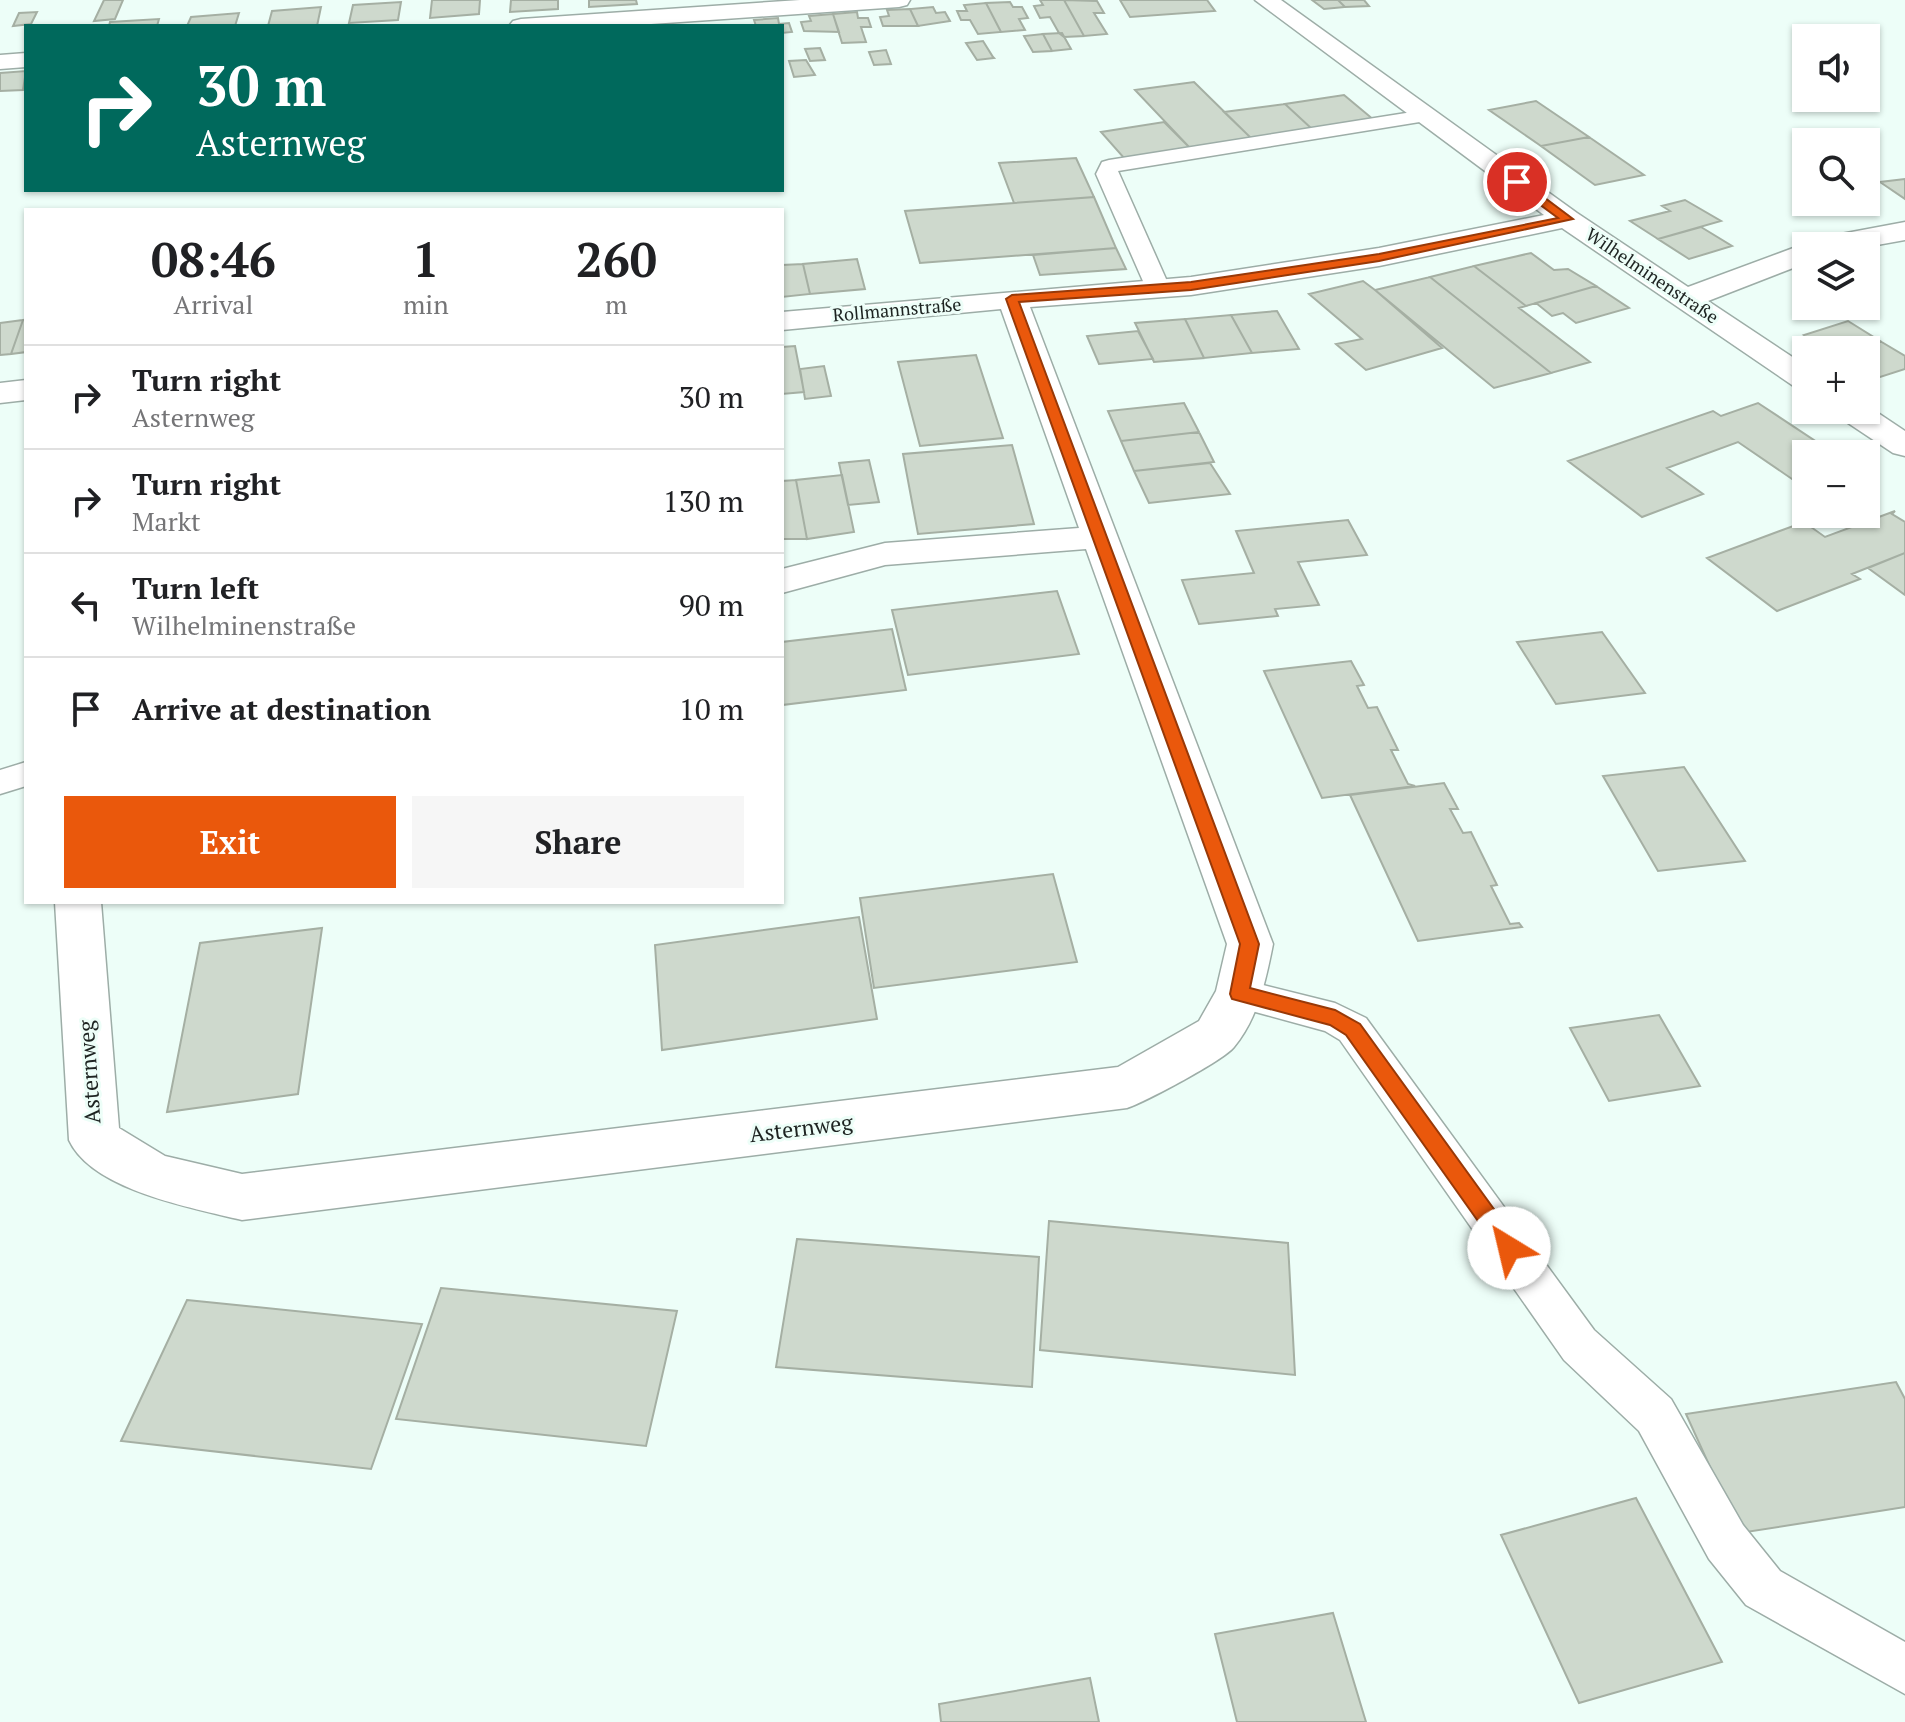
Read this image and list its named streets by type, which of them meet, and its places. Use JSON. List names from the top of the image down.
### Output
{
  "streets": {
    "street": ["Wilhelminenstraße", "Rollmannstraße", "Asternweg"]
  },
  "crossings": [
    ["Wilhelminenstraße", "Rollmannstraße"],
    ["Rollmannstraße", "Asternweg"]
  ],
  "page": {
    "map_buttons": ["+", "−"],
    "turn": ["30 m", "Asternweg"],
    "eta": [
      "08:46",
      "Arrival",
      "1",
      "min",
      "260",
      "m"
    ],
    "list": [
      {
        "name": "Turn right",
        "note": "Asternweg",
        "value": "30 m"
      },
      {
        "name": "Turn right",
        "note": "Markt",
        "value": "130 m"
      },
      {
        "name": "Turn left",
        "note": "Wilhelminenstraße",
        "value": "90 m"
      },
      {
        "name": "Arrive at destination",
        "value": "10 m"
      }
    ],
    "buttons": ["Exit", "Share"]
  }
}
